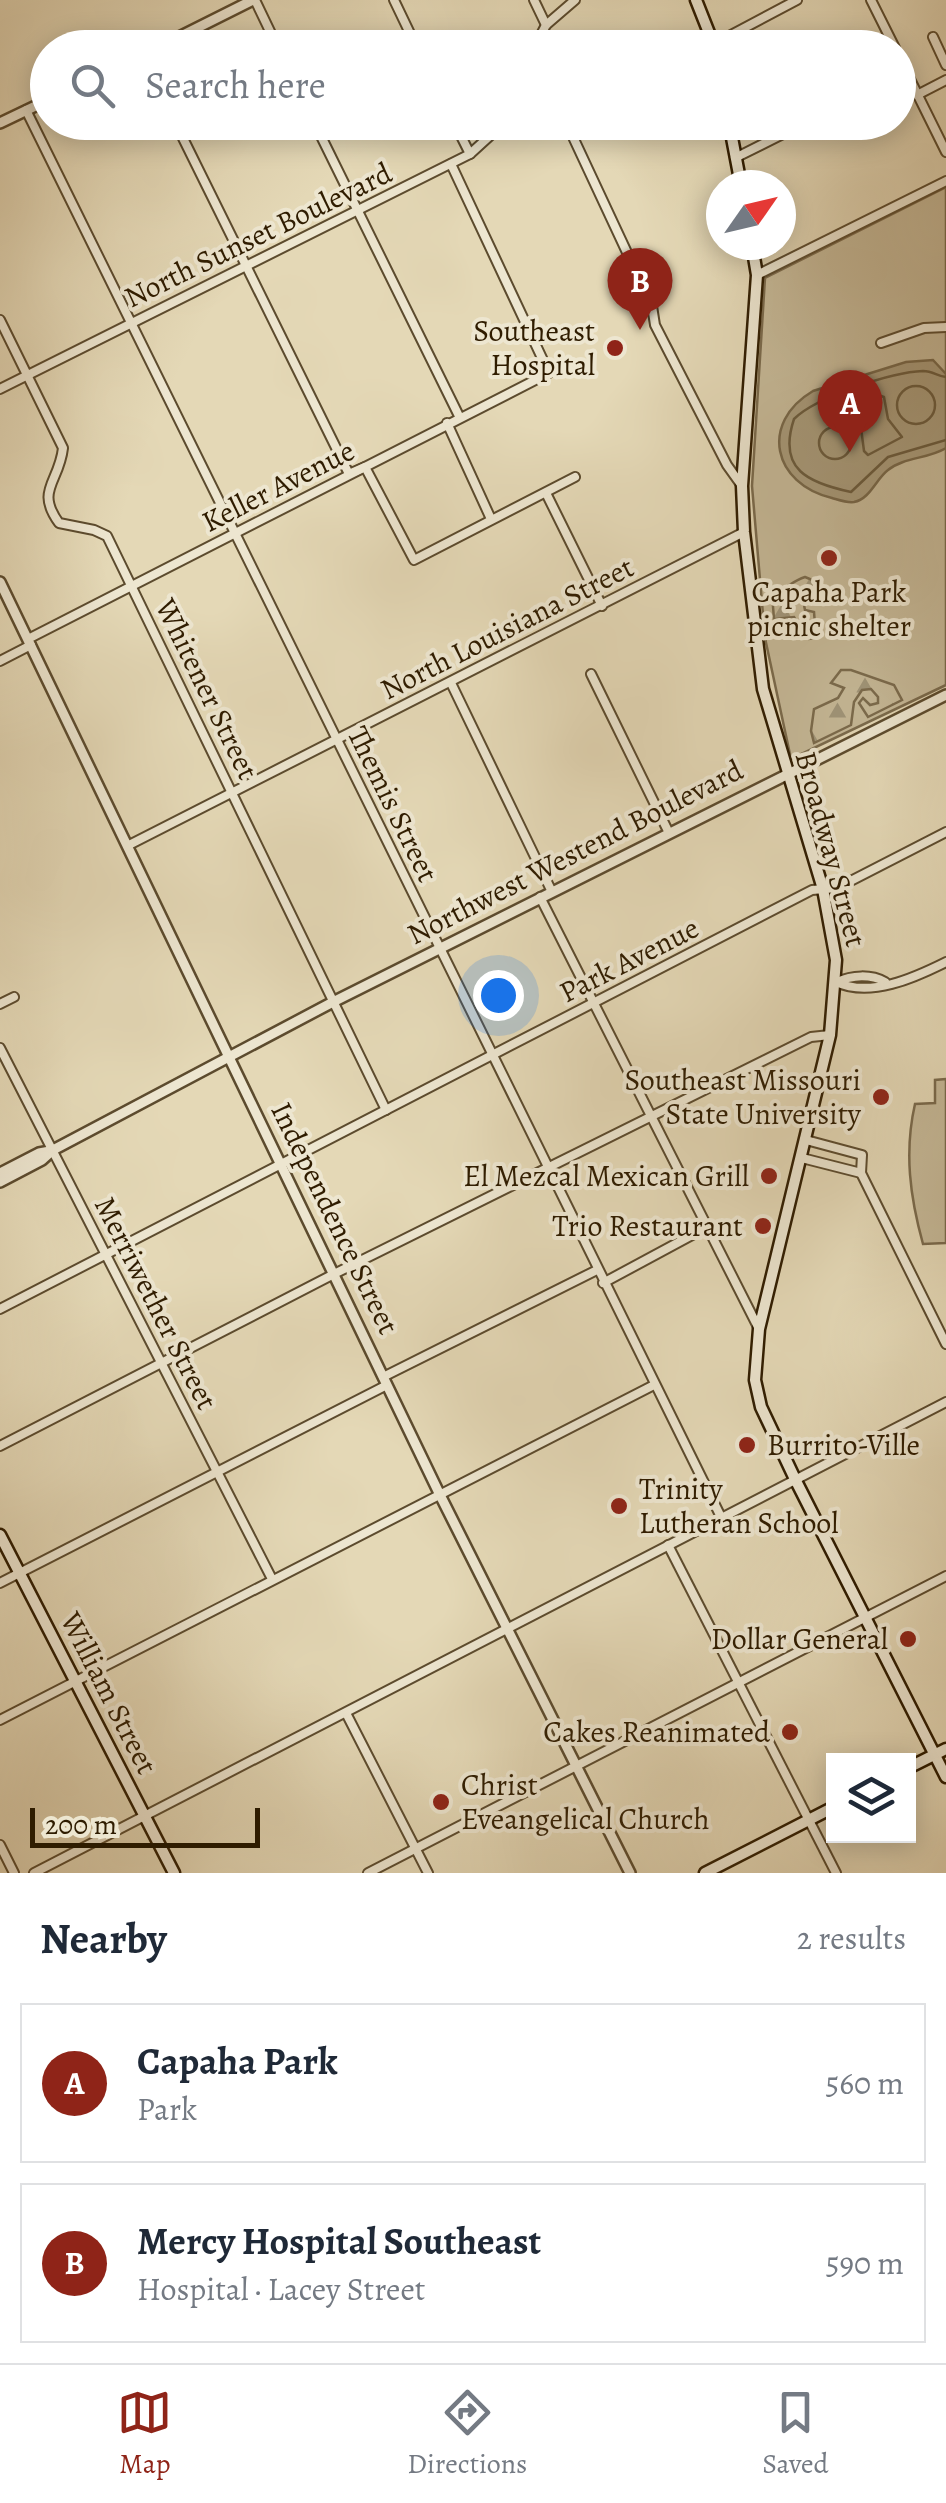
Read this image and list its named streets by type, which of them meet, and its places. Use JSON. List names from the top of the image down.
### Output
{
  "streets": {
    "main road": ["Broadway Street", "William Street"],
    "street": [
      "North Sunset Boulevard",
      "Keller Avenue",
      "North Louisiana Street",
      "Whitener Street",
      "Themis Street",
      "Northwest Westend Boulevard",
      "Park Avenue",
      "Independence Street",
      "Merriwether Street"
    ]
  },
  "crossings": [
    ["North Sunset Boulevard", "Keller Avenue"],
    ["North Sunset Boulevard", "Whitener Street"],
    ["North Sunset Boulevard", "Themis Street"],
    ["Keller Avenue", "Whitener Street"],
    ["Keller Avenue", "Themis Street"],
    ["Keller Avenue", "Independence Street"],
    ["North Louisiana Street", "Whitener Street"],
    ["North Louisiana Street", "Themis Street"],
    ["North Louisiana Street", "Broadway Street"],
    ["North Louisiana Street", "Independence Street"],
    ["Whitener Street", "Northwest Westend Boulevard"],
    ["Whitener Street", "Park Avenue"],
    ["Themis Street", "Northwest Westend Boulevard"],
    ["Themis Street", "Park Avenue"],
    ["Broadway Street", "Northwest Westend Boulevard"],
    ["Broadway Street", "Park Avenue"],
    ["Northwest Westend Boulevard", "Independence Street"],
    ["Northwest Westend Boulevard", "Merriwether Street"],
    ["Park Avenue", "Independence Street"],
    ["Park Avenue", "Merriwether Street"]
  ],
  "places": [
    "Southeast Hospital",
    "Capaha Park picnic shelter",
    "Southeast Missouri State University",
    "El Mezcal Mexican Grill",
    "Trio Restaurant",
    "Burrito-Ville",
    "Trinity Lutheran School",
    "Dollar General",
    "Cakes Reanimated",
    "Christ Eveangelical Church"
  ],
  "scale_bar": "200 m",
  "north": "top right",
  "page": {
    "search": "Search here",
    "pins": ["B", "A"],
    "scale": "200 m",
    "heading": ["Nearby", "2 results"],
    "list": [
      {
        "mark": "A",
        "name": "Capaha Park",
        "note": "Park",
        "value": "560 m"
      },
      {
        "mark": "B",
        "name": "Mercy Hospital Southeast",
        "note": "Hospital · Lacey Street",
        "value": "590 m"
      }
    ],
    "nav": ["Map", "Directions", "Saved"]
  }
}
